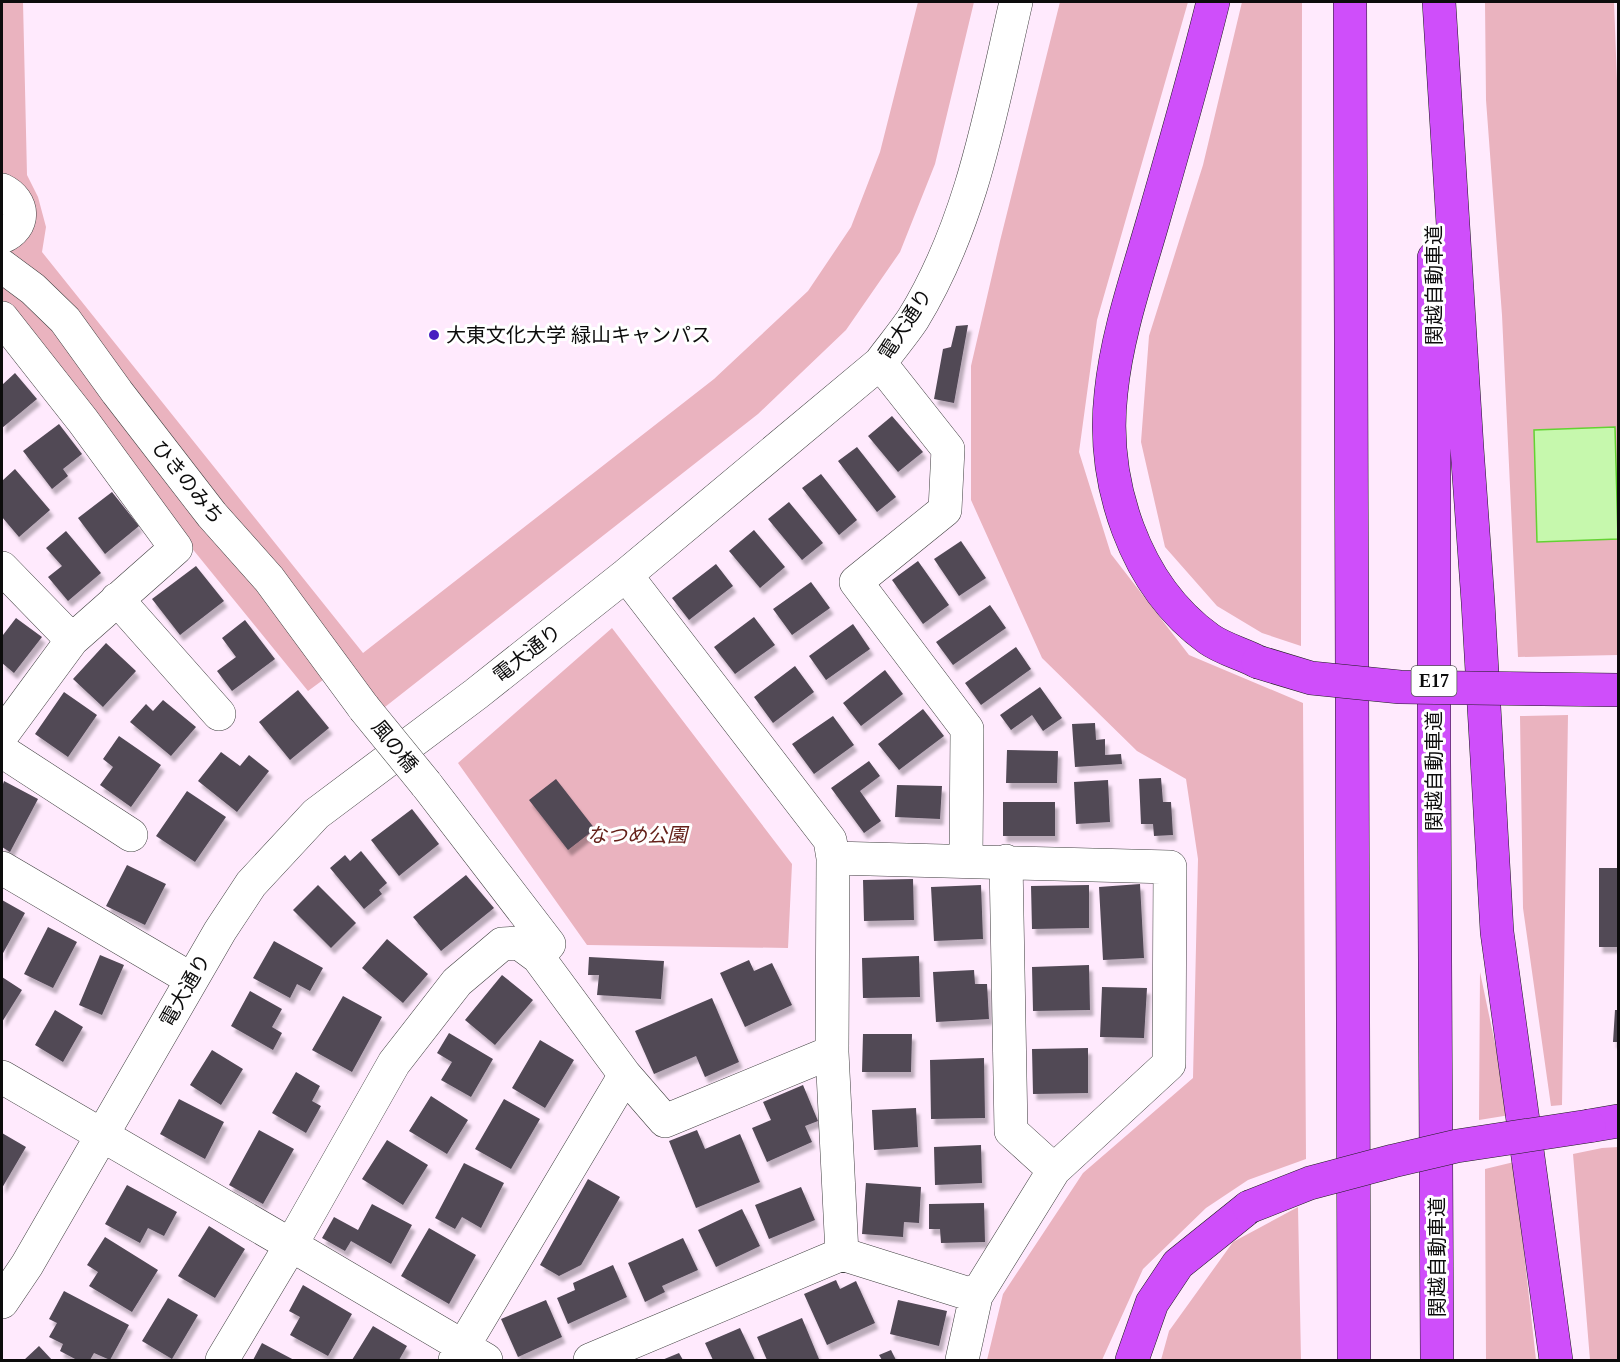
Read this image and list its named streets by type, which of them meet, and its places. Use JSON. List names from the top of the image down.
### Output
{
  "streets": {
    "highway": ["関越自動車道", "E17"],
    "street": ["電大通り", "ひきのみち", "風の橋"]
  },
  "crossings": [
    ["ひきのみち", "風の橋"]
  ],
  "parks": ["なつめ公園"],
  "places": ["大東文化大学 緑山キャンパス"]
}
